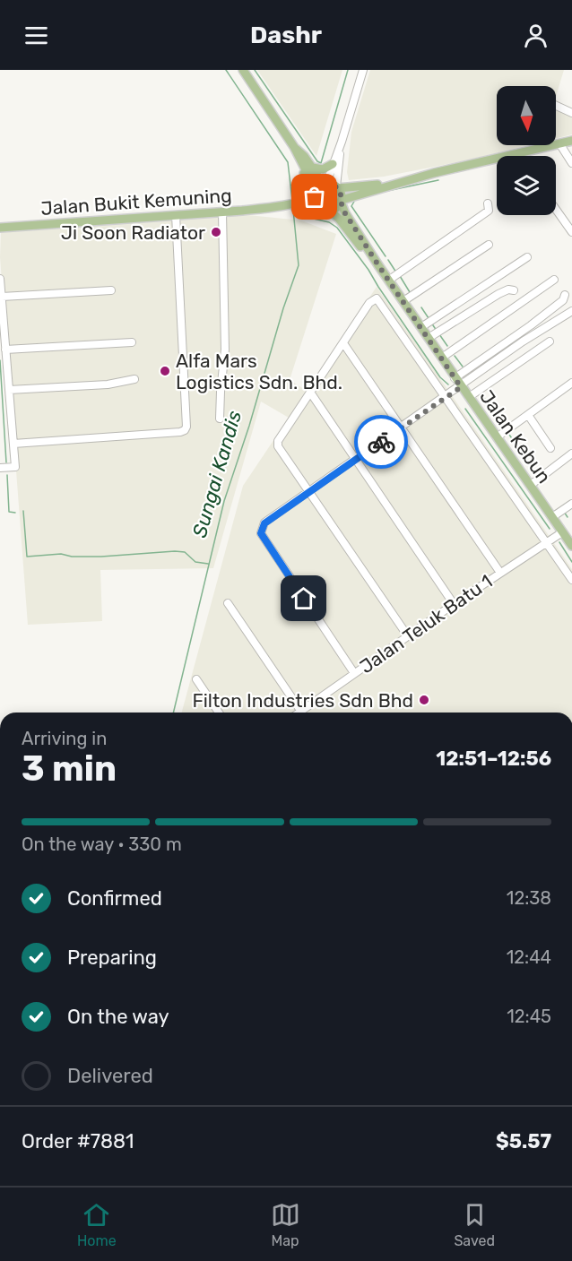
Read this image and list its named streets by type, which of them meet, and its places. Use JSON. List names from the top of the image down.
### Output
{
  "streets": {
    "main road": ["Jalan Bukit Kemuning", "Jalan Kebun"],
    "street": ["Jalan Teluk Batu 1"]
  },
  "crossings": [
    ["Jalan Bukit Kemuning", "Jalan Kebun"],
    ["Jalan Kebun", "Jalan Teluk Batu 1"]
  ],
  "water": ["Sungai Kandis"],
  "places": ["Ji Soon Radiator", "Alfa Mars Logistics Sdn. Bhd.", "Filton Industries Sdn Bhd"],
  "north": "bottom",
  "page": {
    "header": "Dashr",
    "heading": ["3 min", "Arriving in", "12:51–12:56"],
    "panel": ["Order #7881", "$5.57"],
    "bar": "On the way · 330 m",
    "list": [
      ["Confirmed", "12:38"],
      ["Preparing", "12:44"],
      ["On the way", "12:45"],
      "Delivered"
    ],
    "tabs": ["Home", "Map", "Saved"]
  }
}
